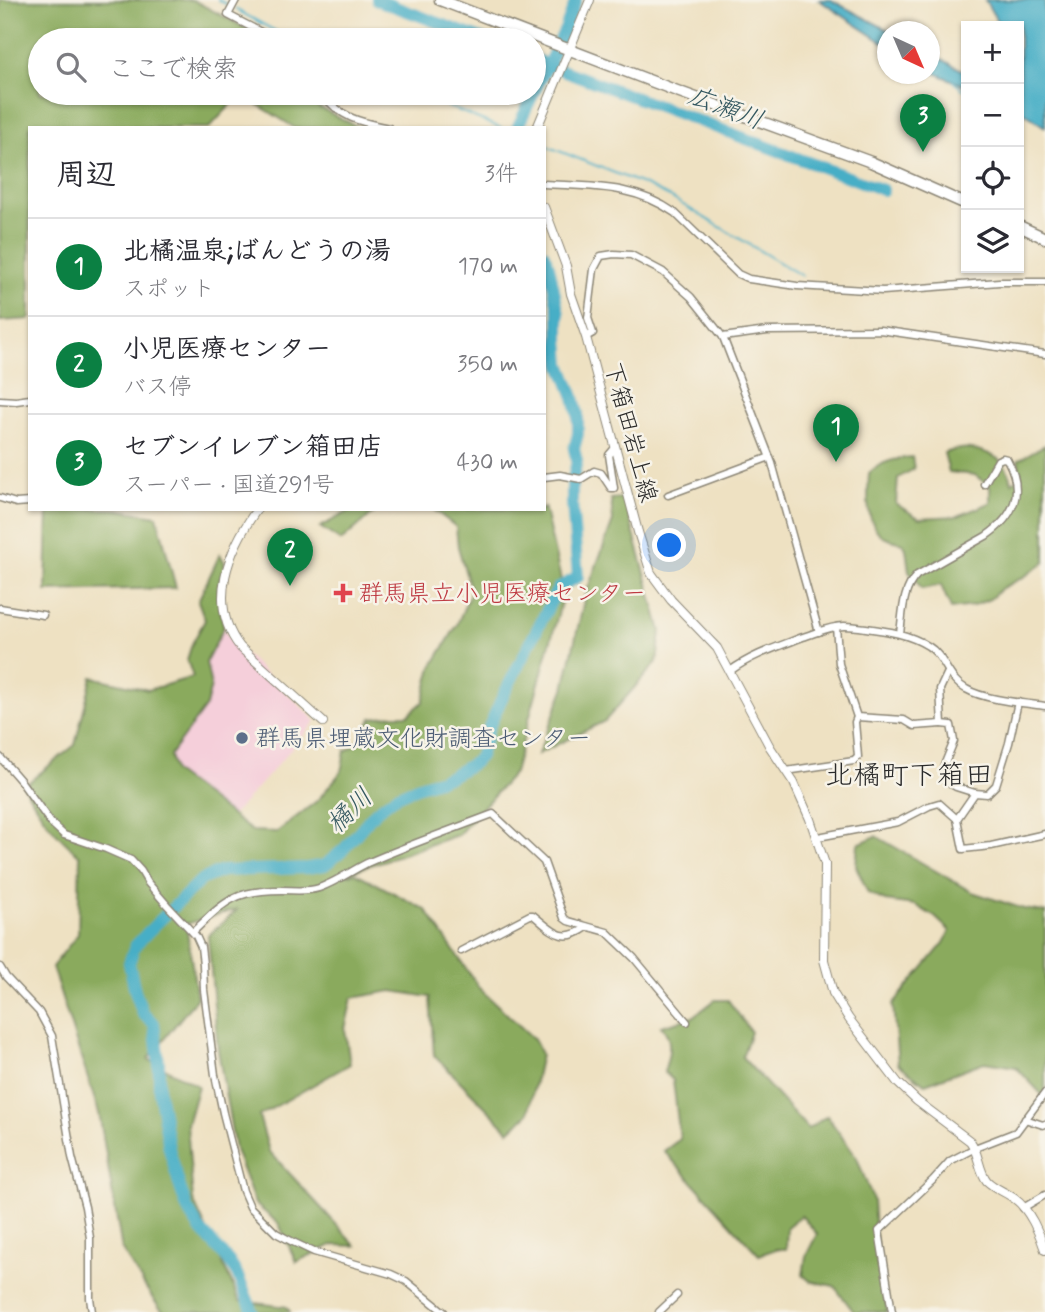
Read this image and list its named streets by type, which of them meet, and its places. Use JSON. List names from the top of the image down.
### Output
{
  "streets": {
    "main road": ["下箱田岩上線"]
  },
  "districts": ["北橘町下箱田"],
  "water": ["広瀬川", "橘川"],
  "places": {
    "health": ["群馬県立小児医療センター"],
    "other": ["群馬県埋蔵文化財調査センター"]
  },
  "north": "bottom right",
  "page": {
    "map_buttons": ["+", "−"],
    "search": "ここで検索",
    "pins": ["3", "1", "2"],
    "heading": ["周辺", "3件"],
    "list": [
      {
        "mark": "1",
        "name": "北橘温泉;ばんどうの湯",
        "note": "スポット",
        "value": "170 m"
      },
      {
        "mark": "2",
        "name": "小児医療センター",
        "note": "バス停",
        "value": "350 m"
      },
      {
        "mark": "3",
        "name": "セブンイレブン箱田店",
        "note": "スーパー · 国道291号",
        "value": "430 m"
      }
    ]
  }
}
